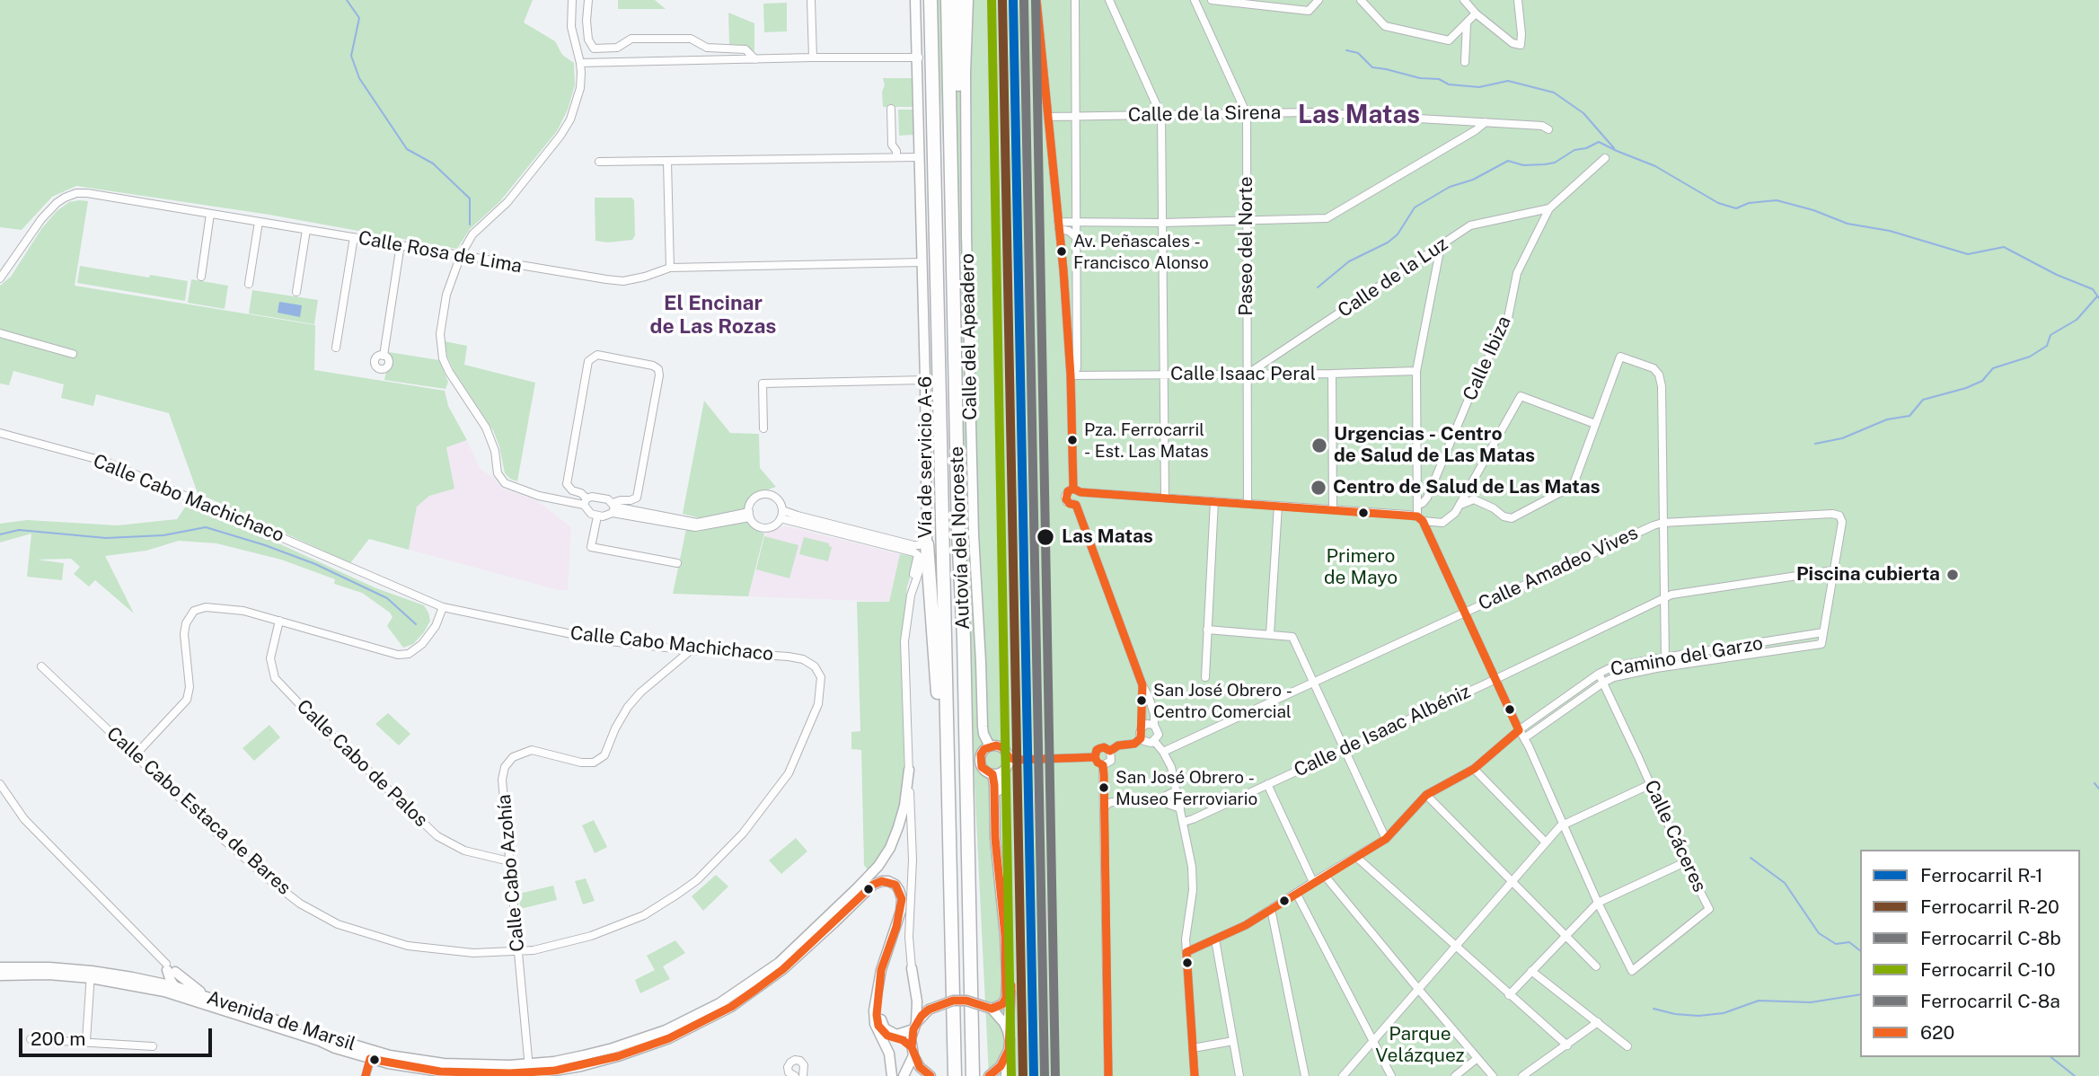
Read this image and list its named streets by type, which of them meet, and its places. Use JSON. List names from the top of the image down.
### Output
{
  "streets": {
    "highway": ["Autovía del Noroeste"],
    "street": [
      "Calle de la Sirena",
      "Paseo del Norte",
      "Calle Rosa de Lima",
      "Calle de la Luz",
      "Calle del Apeadero",
      "Calle Ibiza",
      "Calle Isaac Peral",
      "Vía de servicio A-6",
      "Calle Cabo Machichaco",
      "Calle Amadeo Vives",
      "Camino del Garzo",
      "Calle de Isaac Albéniz",
      "Calle Cabo de Palos",
      "Calle Cabo Estaca de Bares",
      "Calle Cáceres",
      "Calle Cabo Azohía",
      "Avenida de Marsil"
    ]
  },
  "crossings": [
    ["Calle de la Sirena", "Paseo del Norte"],
    ["Paseo del Norte", "Calle de la Luz"],
    ["Paseo del Norte", "Calle Isaac Peral"],
    ["Calle Rosa de Lima", "Vía de servicio A-6"],
    ["Calle de la Luz", "Calle Ibiza"],
    ["Calle de la Luz", "Calle Isaac Peral"],
    ["Vía de servicio A-6", "Avenida de Marsil"],
    ["Calle Cabo Machichaco", "Calle Cabo Estaca de Bares"],
    ["Calle Cabo Machichaco", "Calle Cabo Azohía"],
    ["Calle Amadeo Vives", "Calle de Isaac Albéniz"],
    ["Camino del Garzo", "Calle Cáceres"],
    ["Calle Cabo de Palos", "Calle Cabo Azohía"],
    ["Calle Cabo Estaca de Bares", "Calle Cabo Azohía"],
    ["Calle Cabo Azohía", "Avenida de Marsil"]
  ],
  "districts": ["Las Matas", "El Encinar de Las Rozas"],
  "parks": ["Primero de Mayo", "Parque Velázquez"],
  "places": [
    "Av. Peñascales - Francisco Alonso",
    "Pza. Ferrocarril - Est. Las Matas",
    "Urgencias - Centro de Salud de Las Matas",
    "Centro de Salud de Las Matas",
    "Las Matas",
    "Piscina cubierta",
    "San José Obrero - Centro Comercial",
    "San José Obrero - Museo Ferroviario"
  ],
  "lines": [
    "rail line R-1",
    "rail line R-20",
    "rail line C-8b",
    "rail line C-10",
    "rail line C-8a",
    "transit line 620"
  ],
  "legend": [
    "Ferrocarril R-1",
    "Ferrocarril R-20",
    "Ferrocarril C-8b",
    "Ferrocarril C-10",
    "Ferrocarril C-8a",
    "620"
  ],
  "scale_bar": "200 m"
}
